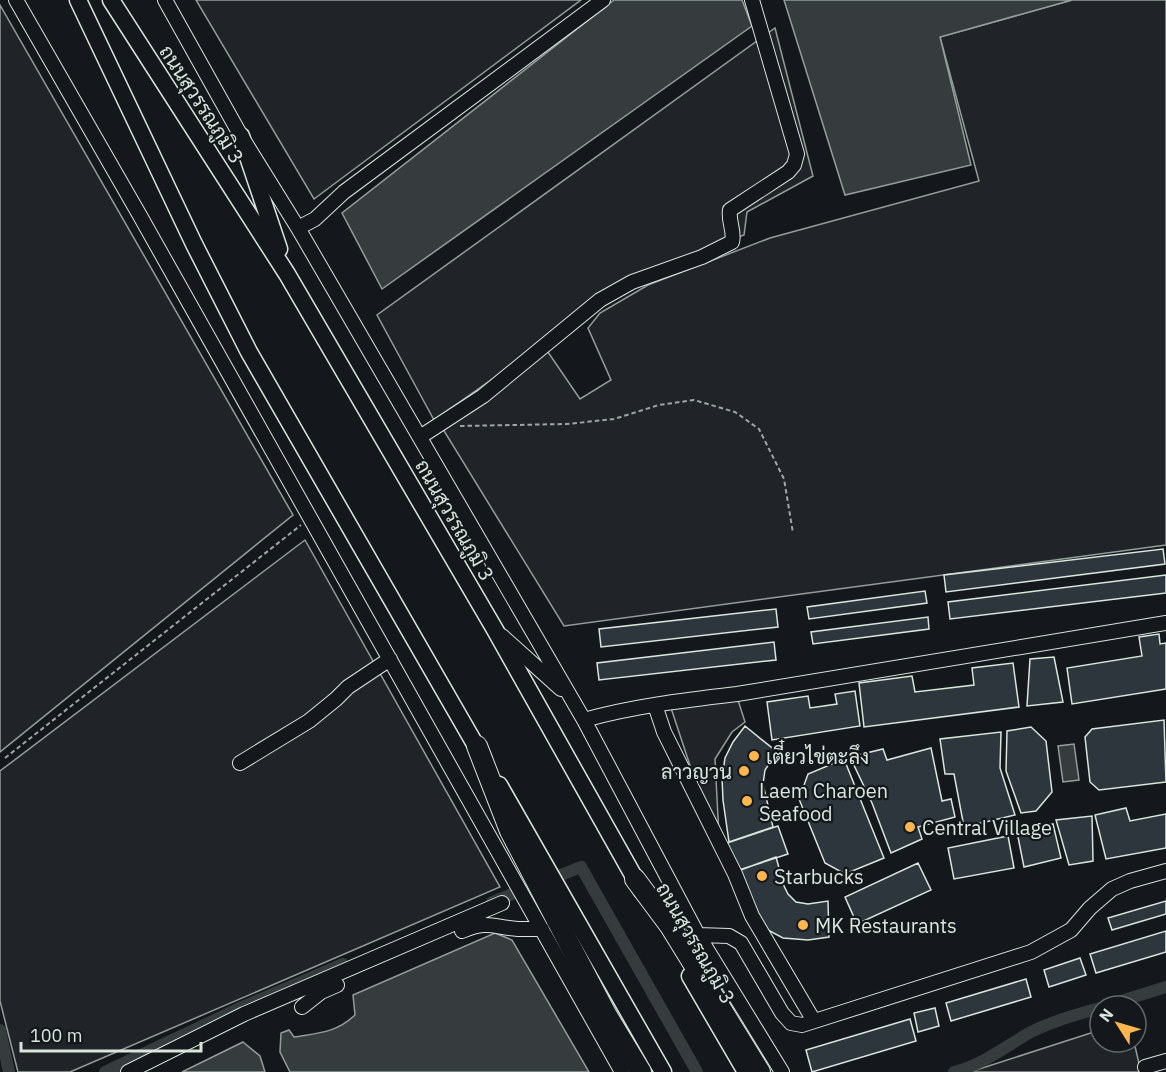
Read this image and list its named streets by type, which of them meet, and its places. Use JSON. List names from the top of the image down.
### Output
{
  "streets": {
    "main road": ["ถนนสุวรรณภูมิ 3"]
  },
  "places": [
    "เตี๋ยวไข่ตะลึง",
    "ลาวญวน",
    "Laem Charoen Seafood",
    "Central Village",
    "Starbucks",
    "MK Restaurants"
  ],
  "scale_bar": "100 m",
  "north": "top left"
}
